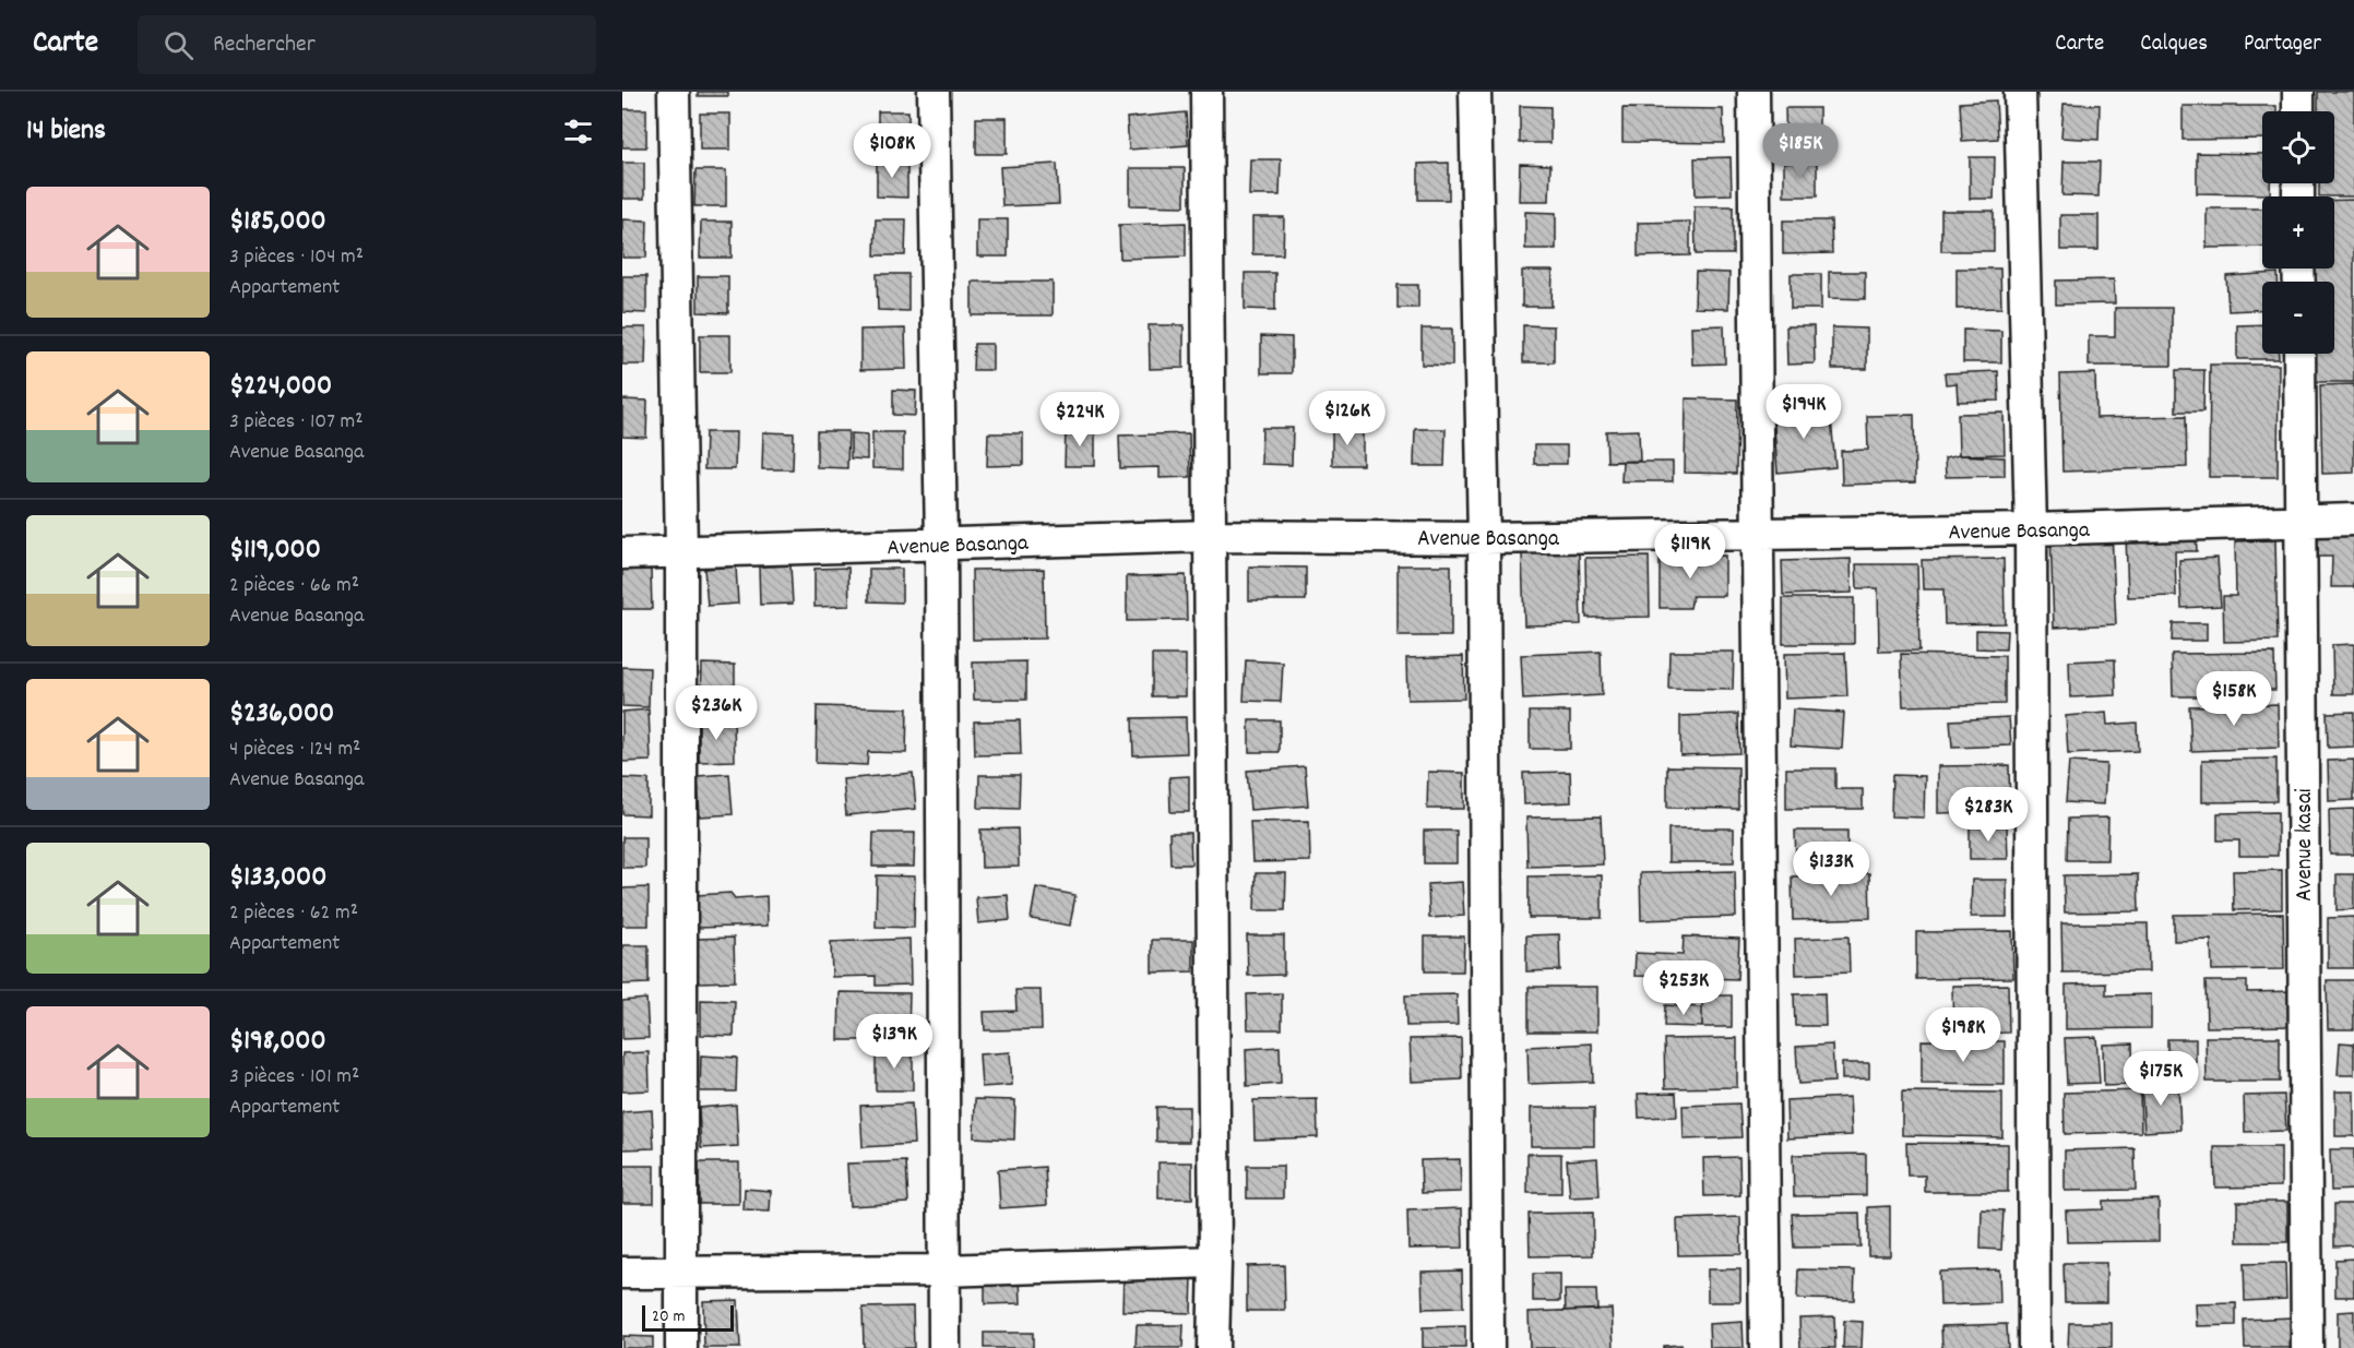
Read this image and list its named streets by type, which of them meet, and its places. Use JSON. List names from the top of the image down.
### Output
{
  "streets": {
    "street": ["Avenue Basanga", "Avenue kasai"]
  },
  "crossings": [
    ["Avenue Basanga", "Avenue kasai"]
  ],
  "scale_bar": "20 m",
  "page": {
    "header": "Carte",
    "search": "Rechercher",
    "nav": ["Carte", "Calques", "Partager"],
    "heading": "14 biens",
    "map_buttons": ["+", "−"],
    "price": [
      "$108K",
      "$185K",
      "$194K",
      "$126K",
      "$224K",
      "$119K",
      "$158K",
      "$236K",
      "$283K",
      "$133K",
      "$253K",
      "$198K",
      "$139K",
      "$175K"
    ],
    "list": [
      {
        "name": "$185,000",
        "note": "3 pièces · 104 m² · Appartement"
      },
      {
        "name": "$224,000",
        "note": "3 pièces · 107 m² · Avenue Basanga"
      },
      {
        "name": "$119,000",
        "note": "2 pièces · 66 m² · Avenue Basanga"
      },
      {
        "name": "$236,000",
        "note": "4 pièces · 124 m² · Avenue Basanga"
      },
      {
        "name": "$133,000",
        "note": "2 pièces · 62 m² · Appartement"
      },
      {
        "name": "$198,000",
        "note": "3 pièces · 101 m² · Appartement"
      }
    ],
    "scale": "20 m"
  }
}
